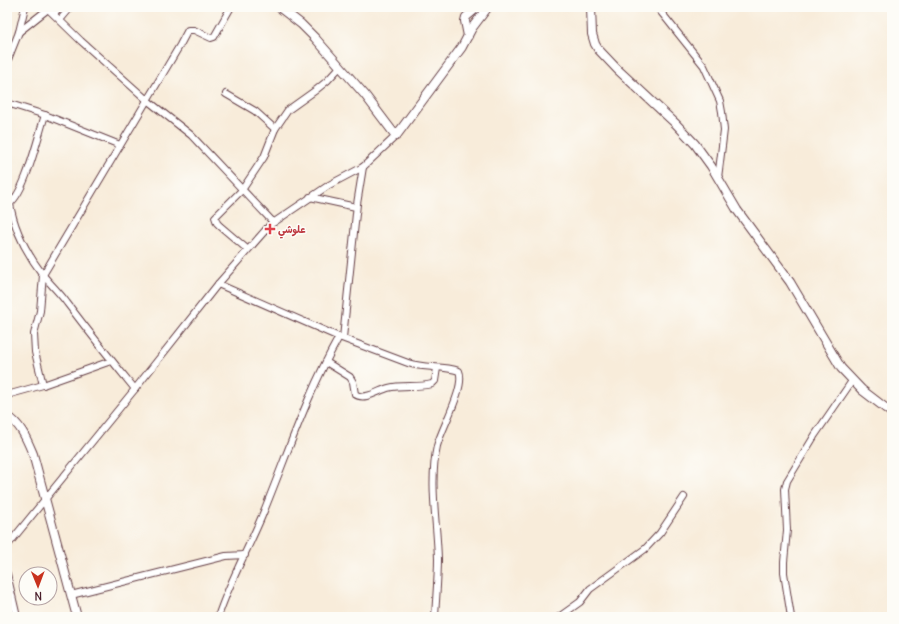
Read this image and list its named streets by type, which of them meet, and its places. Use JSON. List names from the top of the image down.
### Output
{
  "places": {
    "health": ["علوشي"]
  },
  "north": "bottom"
}
